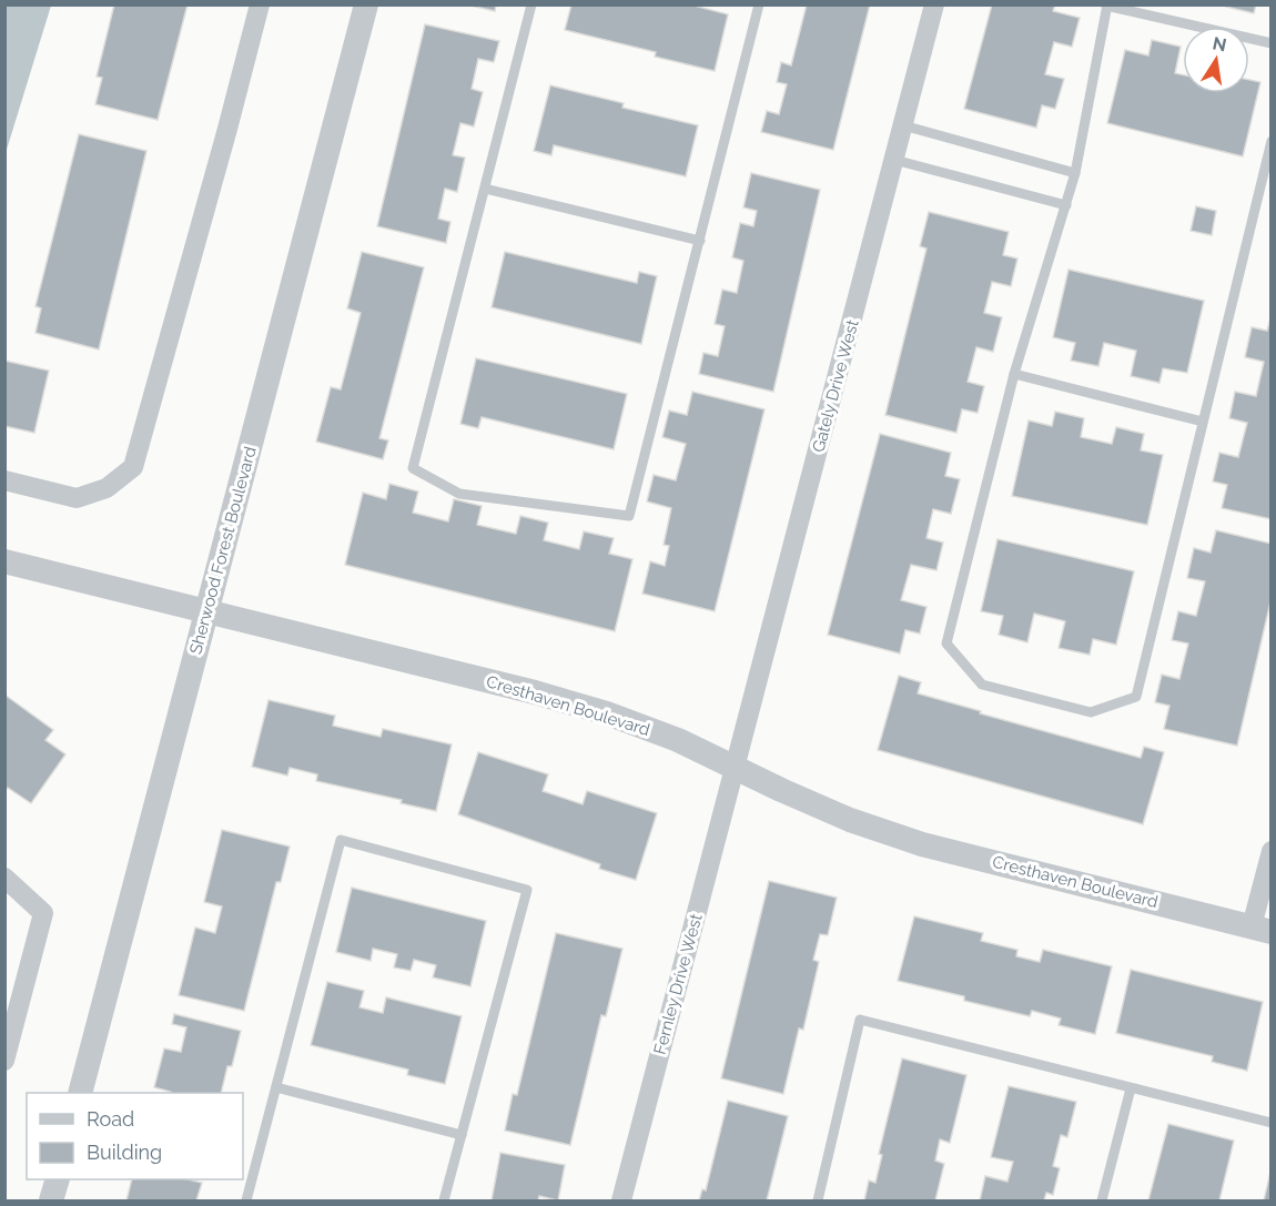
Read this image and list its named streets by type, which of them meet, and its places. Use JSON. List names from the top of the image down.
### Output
{
  "streets": {
    "street": [
      "Gately Drive West",
      "Sherwood Forest Boulevard",
      "Cresthaven Boulevard",
      "Fernley Drive West"
    ]
  },
  "crossings": [
    ["Gately Drive West", "Cresthaven Boulevard"],
    ["Gately Drive West", "Fernley Drive West"],
    ["Sherwood Forest Boulevard", "Cresthaven Boulevard"],
    ["Cresthaven Boulevard", "Fernley Drive West"]
  ],
  "legend": ["Road", "Building"],
  "north": "top"
}
